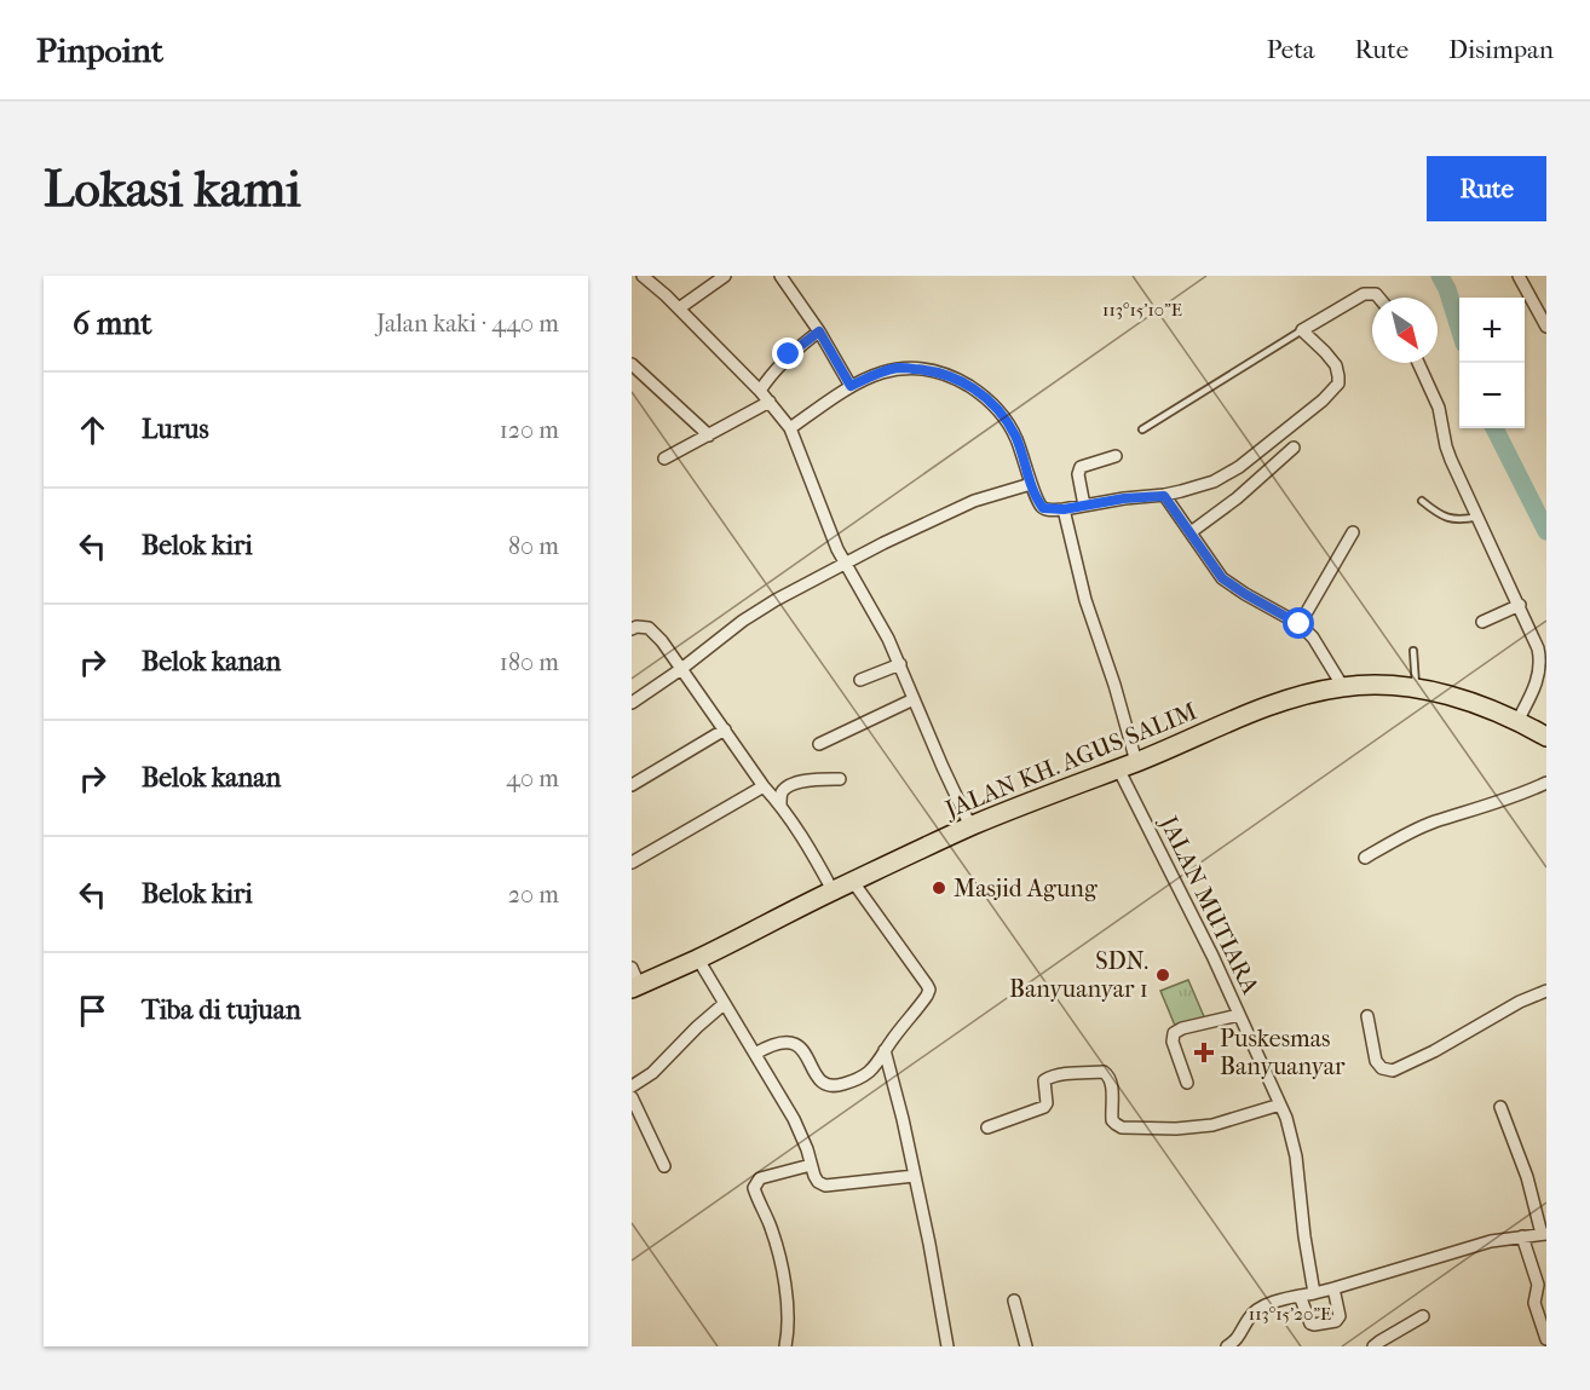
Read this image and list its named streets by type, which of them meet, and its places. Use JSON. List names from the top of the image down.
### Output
{
  "streets": {
    "highway": ["JALAN KH. AGUS SALIM"],
    "street": ["JALAN MUTIARA"]
  },
  "crossings": [
    ["JALAN KH. AGUS SALIM", "JALAN MUTIARA"]
  ],
  "places": {
    "other": ["Masjid Agung", "SDN. Banyuanyar 1"],
    "health": ["Puskesmas Banyuanyar"]
  },
  "north": "bottom right",
  "page": {
    "header": "Pinpoint",
    "nav": ["Peta", "Rute", "Disimpan"],
    "buttons": "Rute",
    "title": "Lokasi kami",
    "heading": ["6 mnt", "Jalan kaki · 440 m"],
    "map_buttons": ["+", "−"],
    "list": [
      ["Lurus", "120 m"],
      ["Belok kiri", "80 m"],
      ["Belok kanan", "180 m"],
      ["Belok kanan", "40 m"],
      ["Belok kiri", "20 m"],
      "Tiba di tujuan"
    ]
  },
  "coordinates": ["113°15'10\"E", "113°15'20\"E"]
}
